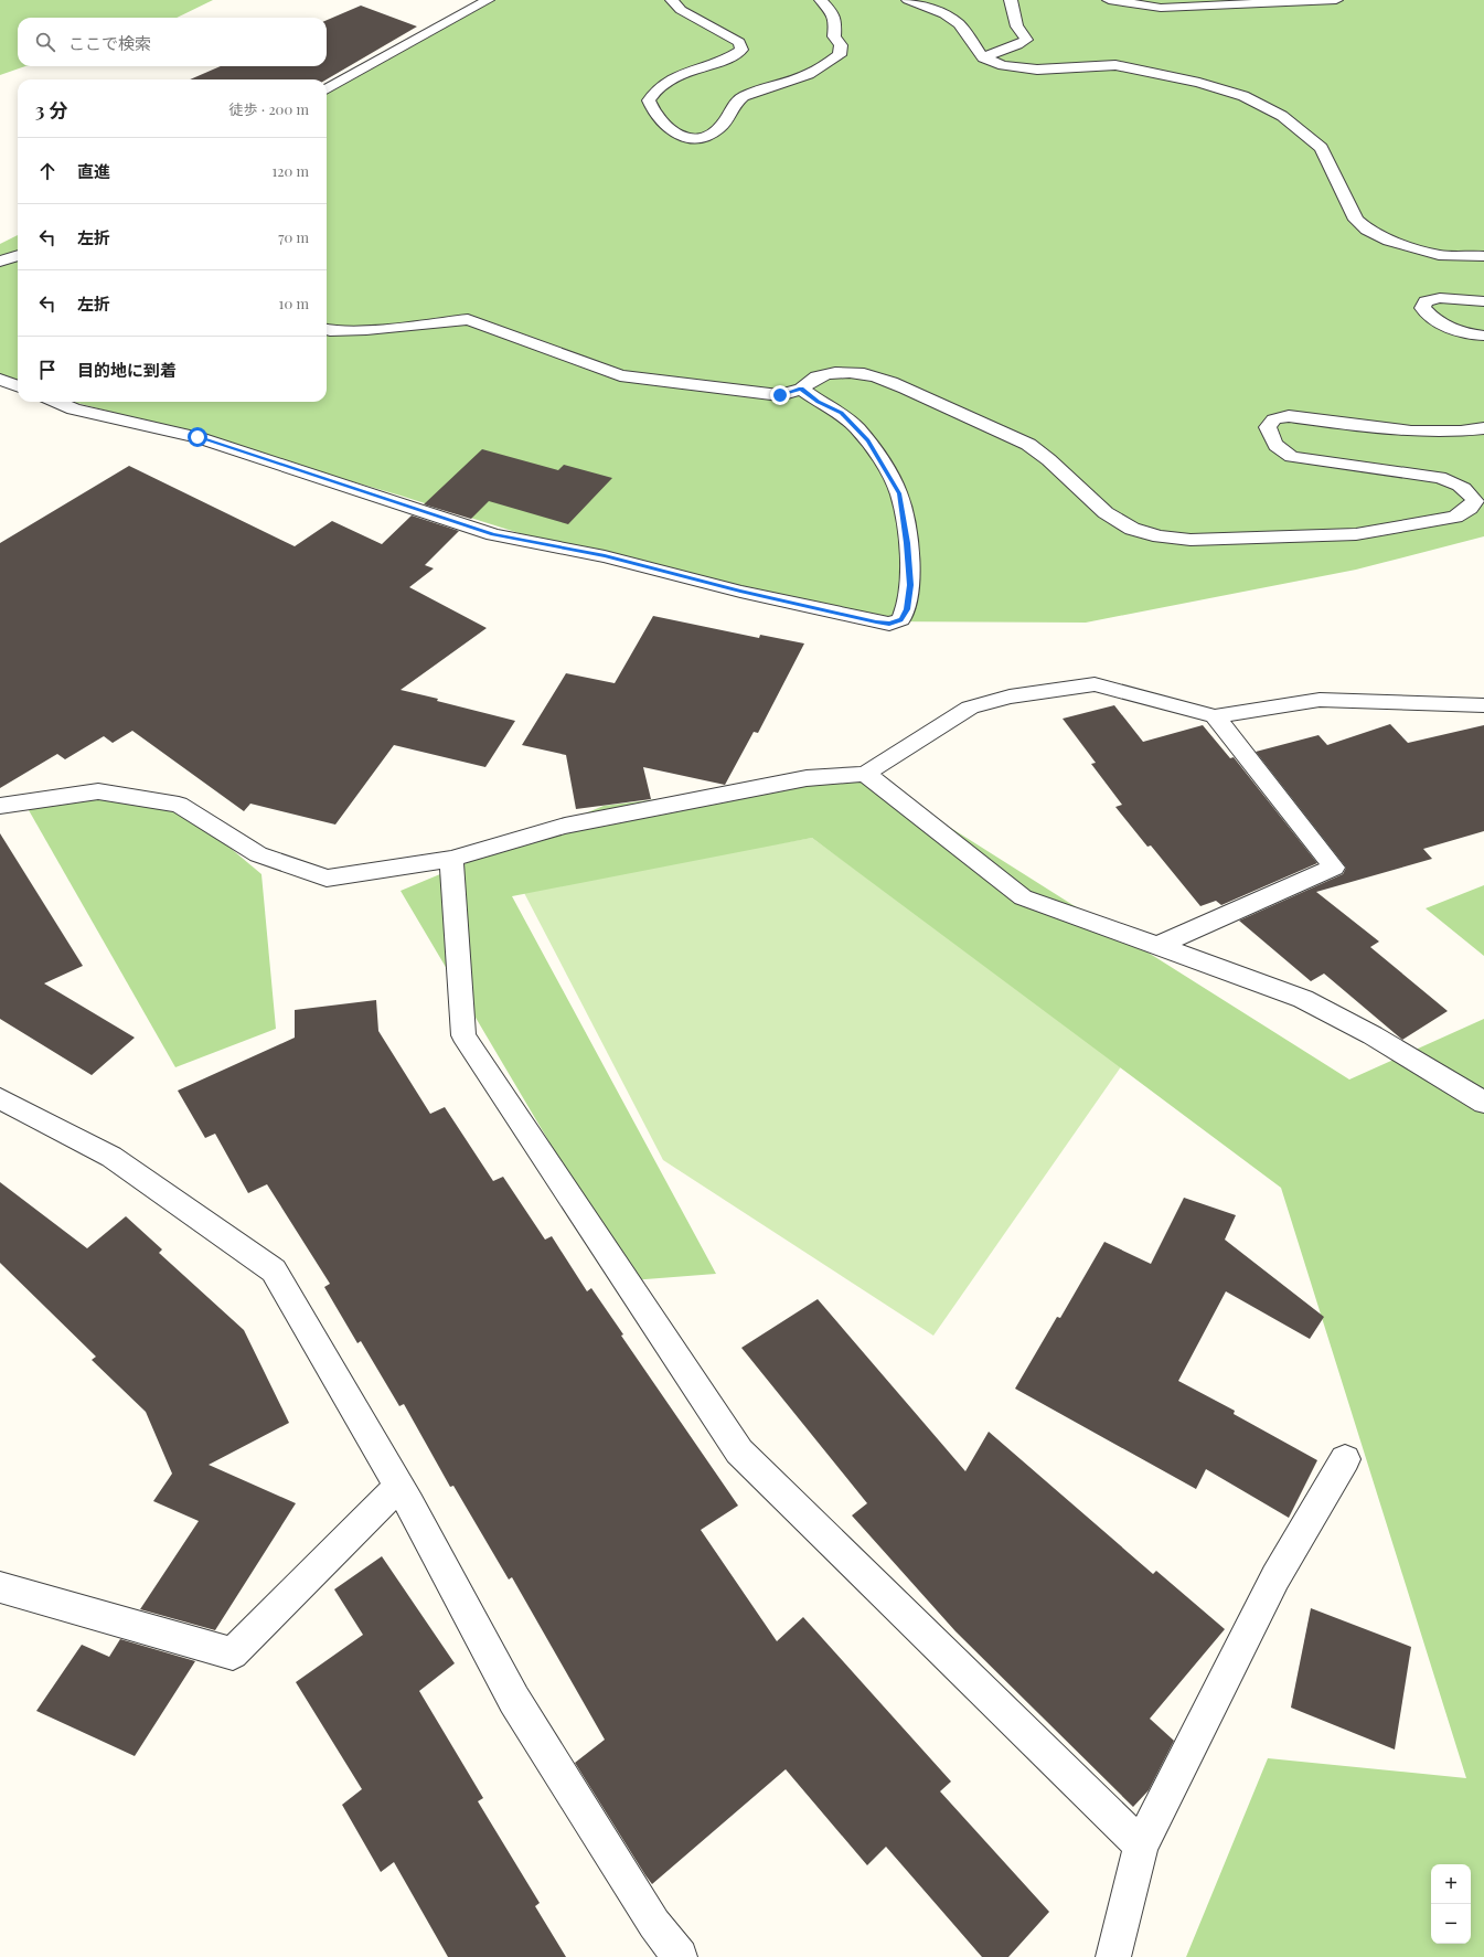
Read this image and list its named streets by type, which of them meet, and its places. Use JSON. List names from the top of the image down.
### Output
{
  "page": {
    "search": "ここで検索",
    "heading": ["3 分", "徒歩 · 200 m"],
    "list": [
      ["直進", "120 m"],
      ["左折", "70 m"],
      ["左折", "10 m"],
      "目的地に到着"
    ],
    "map_buttons": ["+", "−"]
  }
}
